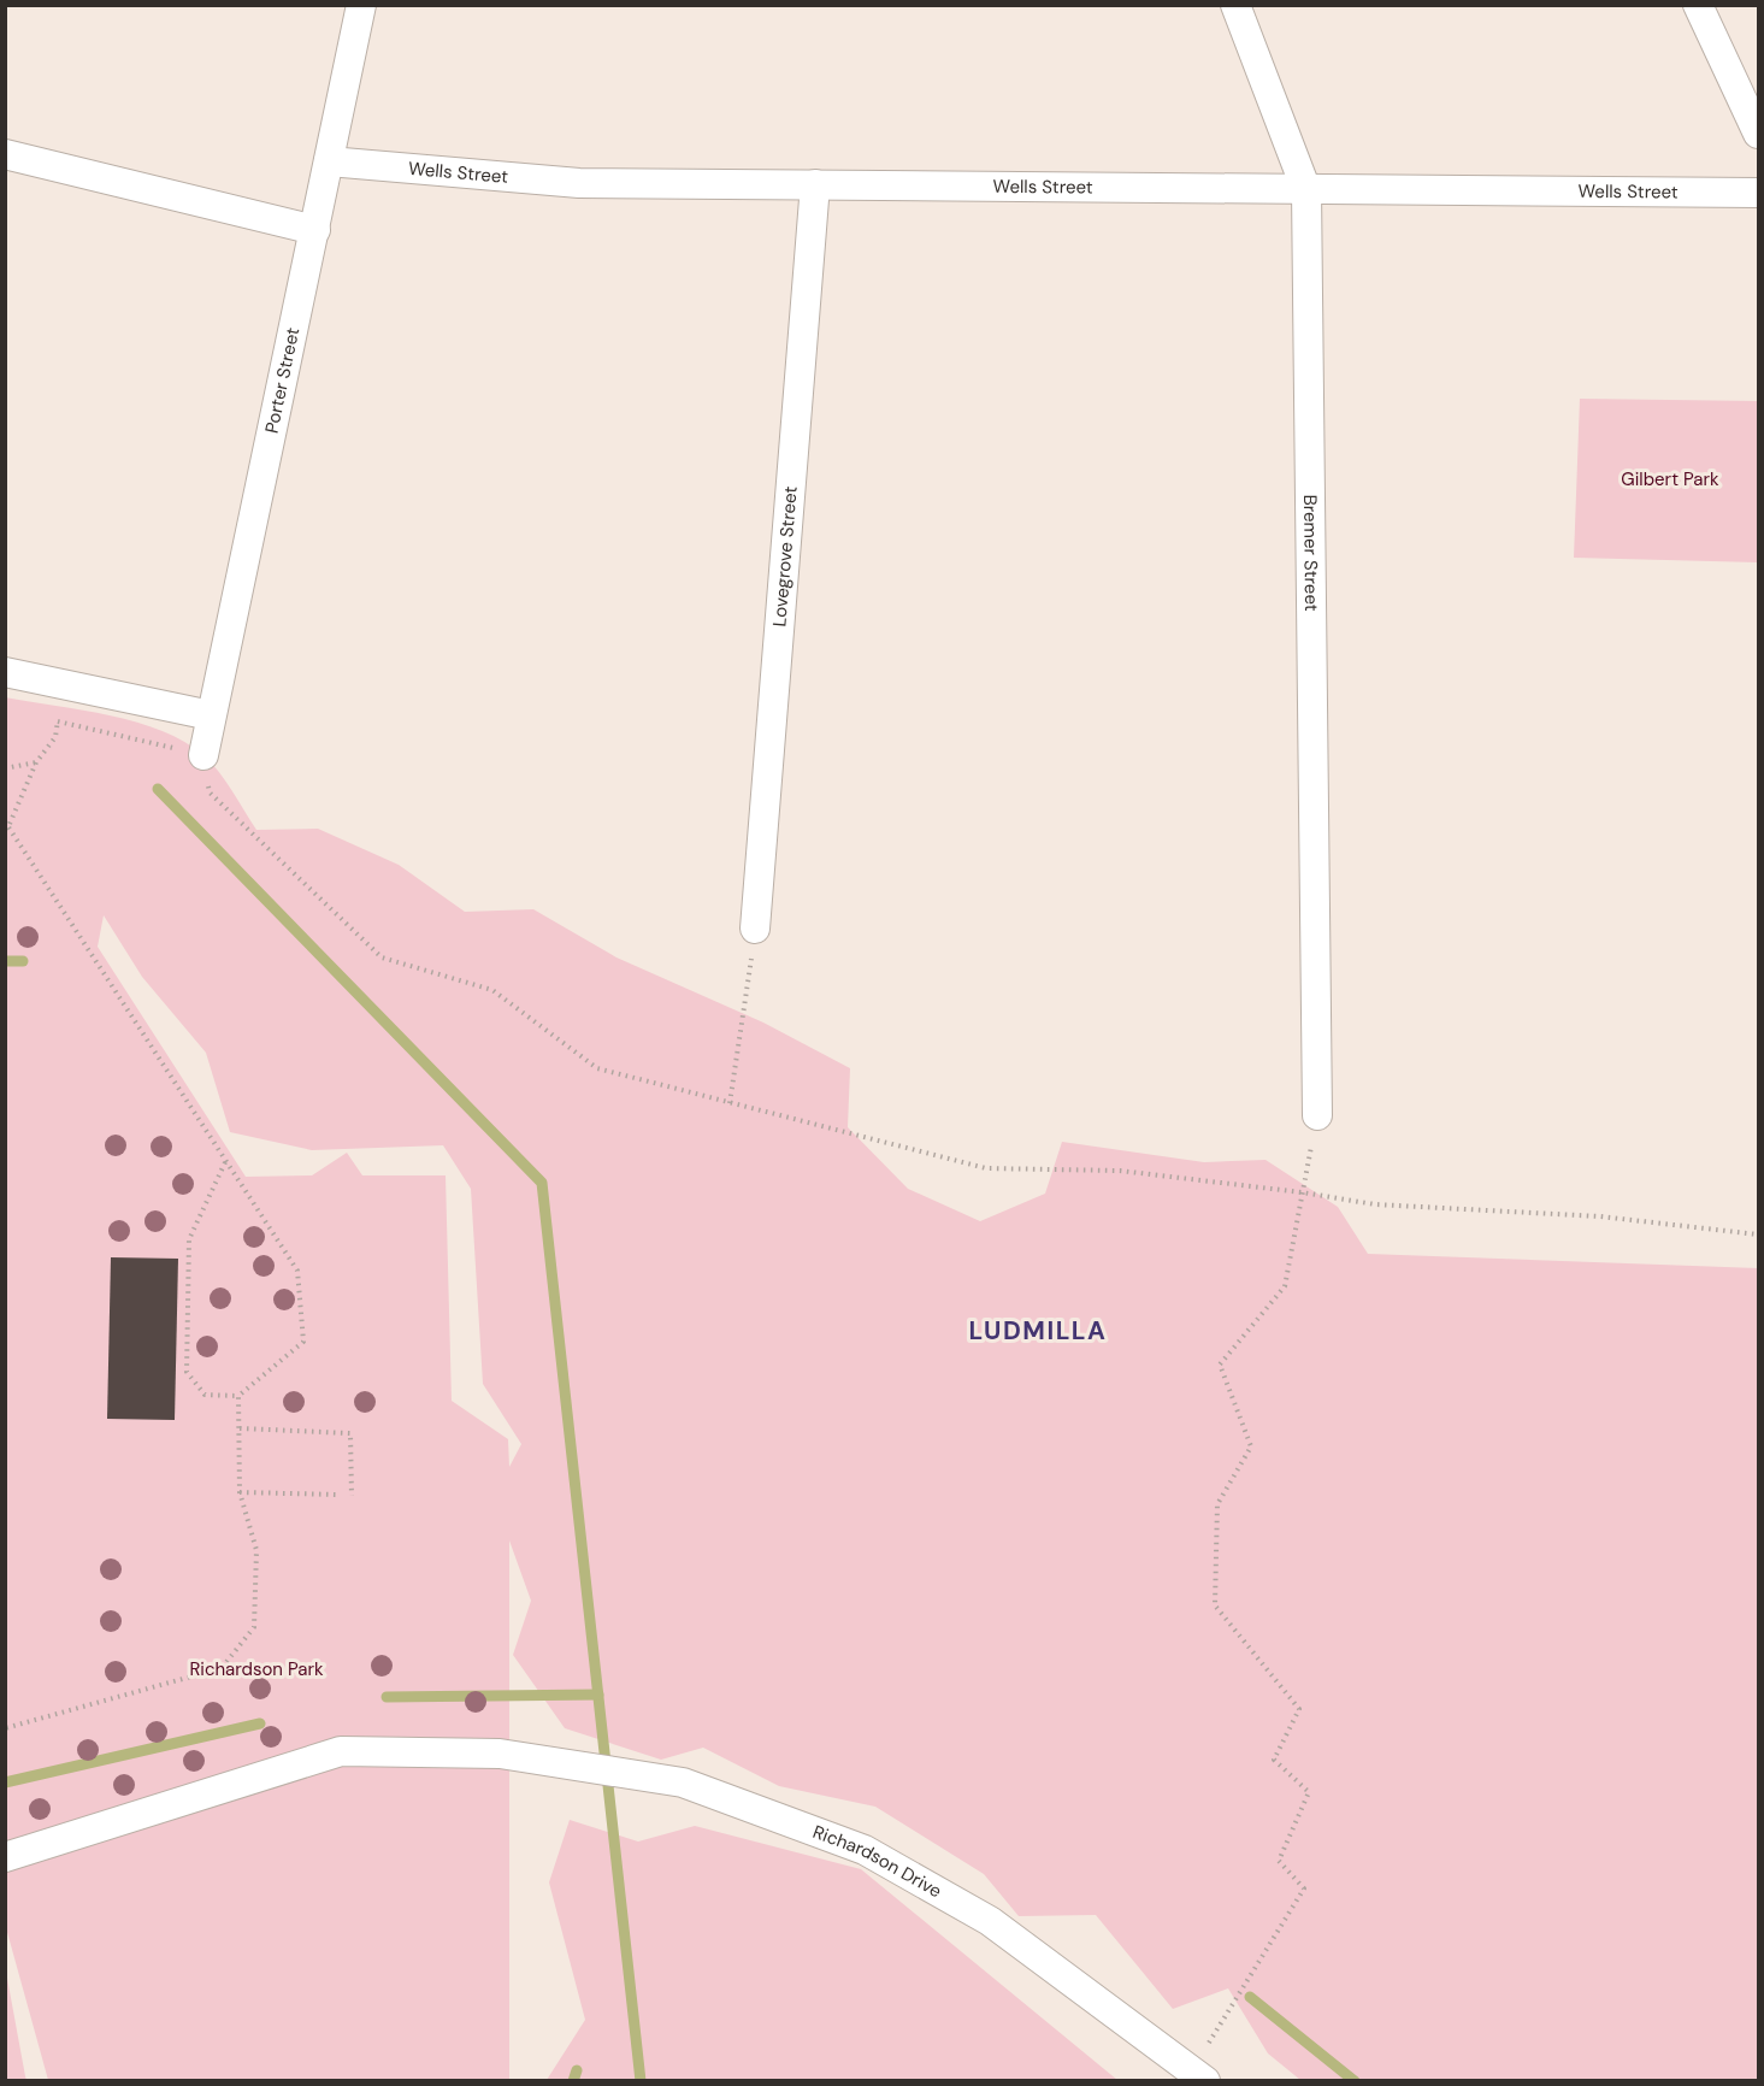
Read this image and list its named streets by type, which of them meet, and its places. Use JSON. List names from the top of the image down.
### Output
{
  "streets": {
    "street": [
      "Wells Street",
      "Porter Street",
      "Bremer Street",
      "Lovegrove Street",
      "Richardson Drive"
    ]
  },
  "crossings": [
    ["Wells Street", "Porter Street"],
    ["Wells Street", "Bremer Street"],
    ["Wells Street", "Lovegrove Street"]
  ],
  "districts": ["LUDMILLA"],
  "parks": ["Gilbert Park", "Richardson Park"]
}
